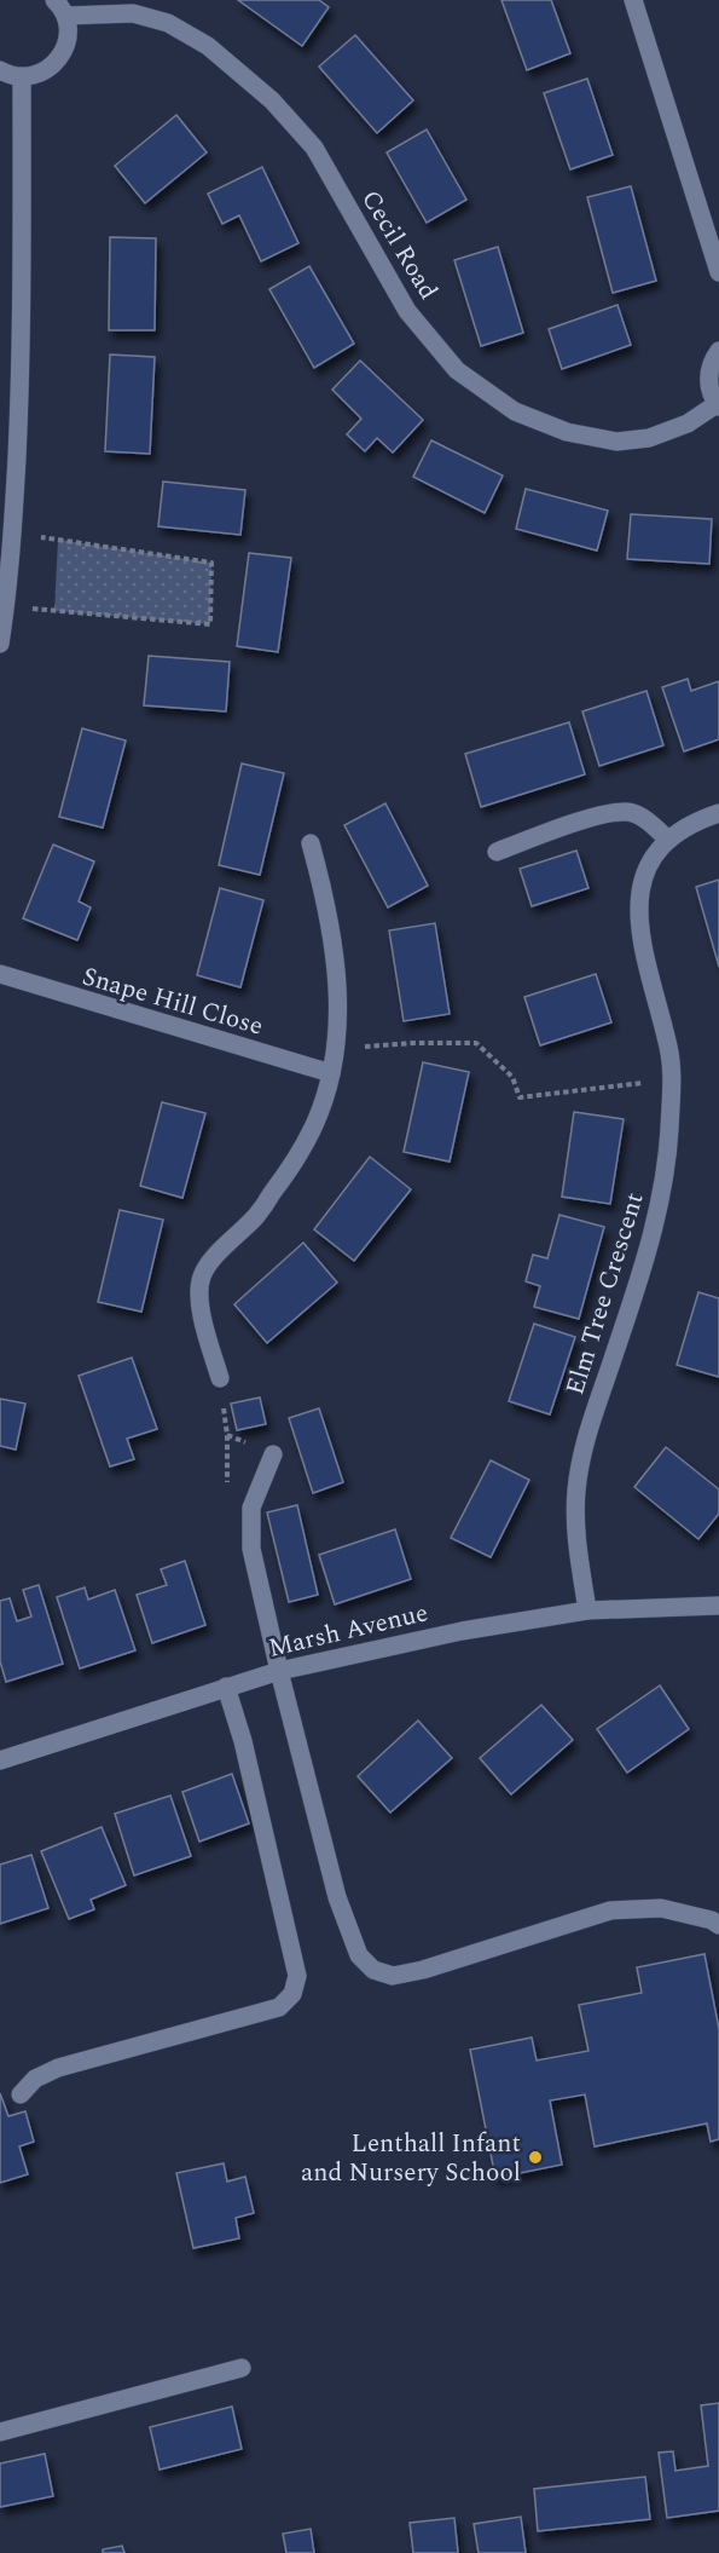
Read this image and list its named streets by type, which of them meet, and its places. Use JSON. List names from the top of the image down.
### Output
{
  "streets": {
    "street": [
      "Cecil Road",
      "Snape Hill Close",
      "Elm Tree Crescent",
      "Marsh Avenue"
    ]
  },
  "crossings": [
    ["Elm Tree Crescent", "Marsh Avenue"]
  ],
  "places": ["Lenthall Infant and Nursery School"]
}
